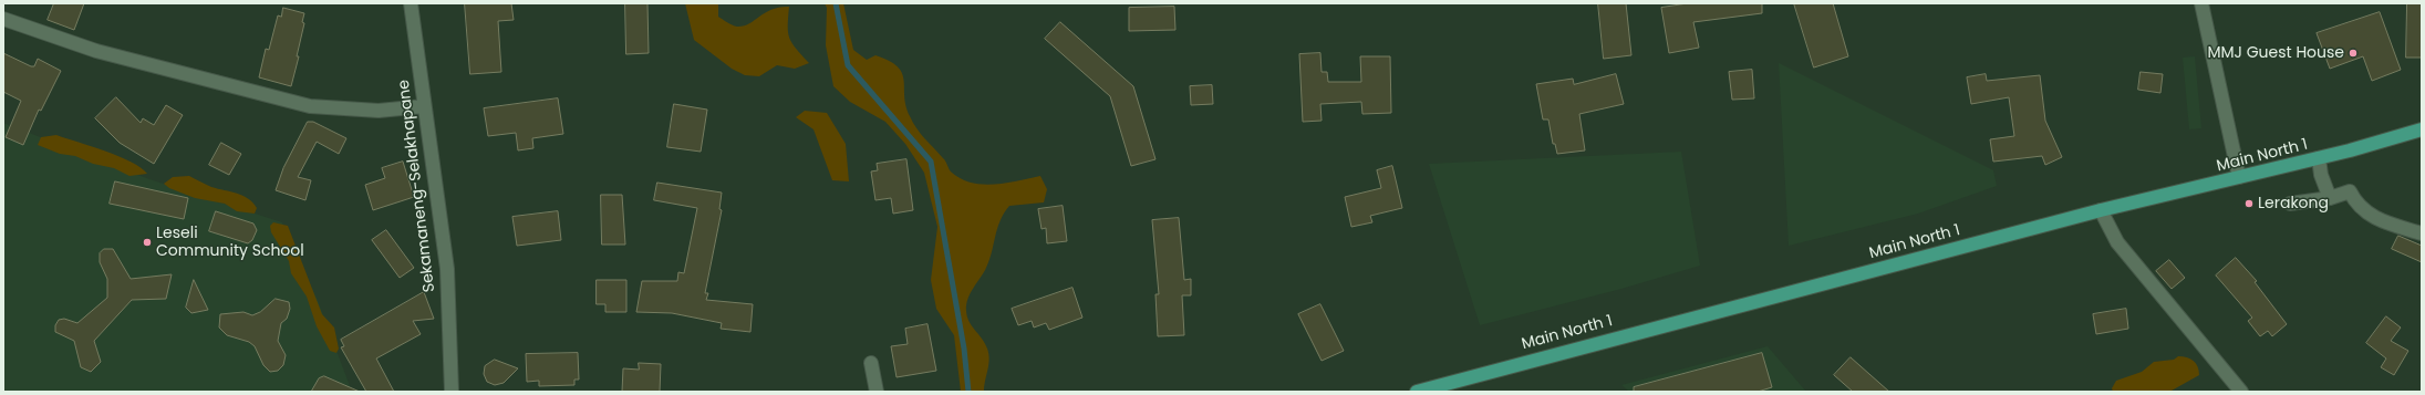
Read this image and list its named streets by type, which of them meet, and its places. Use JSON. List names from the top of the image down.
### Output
{
  "streets": {
    "main road": ["Main North 1"],
    "street": ["Sekamaneng-Selakhapane"]
  },
  "places": ["MMJ Guest House", "Lerakong", "Leseli Community School"]
}
